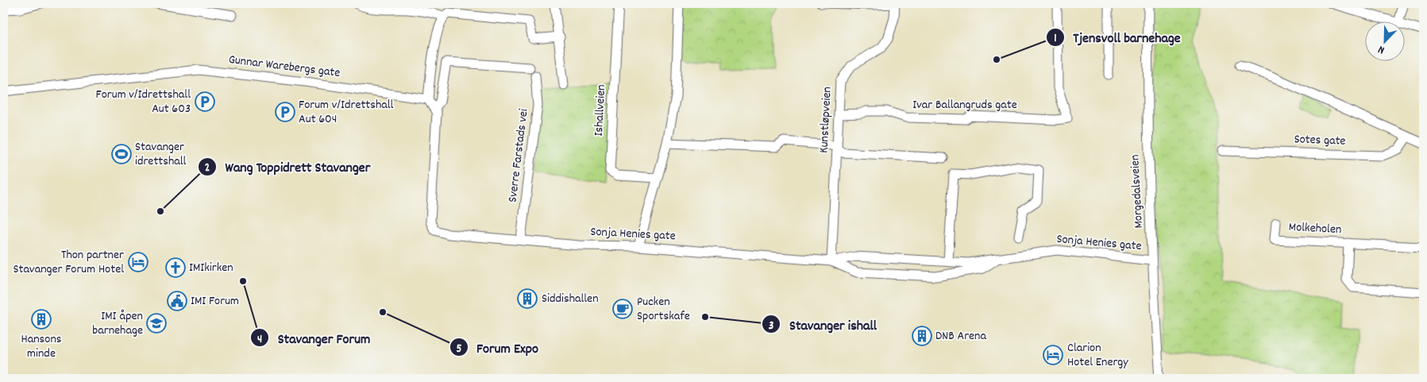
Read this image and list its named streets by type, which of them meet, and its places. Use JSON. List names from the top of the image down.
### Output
{
  "streets": {
    "street": [
      "Gunnar Warebergs gate",
      "Ivar Ballangruds gate",
      "Ishallveien",
      "Kunstløpveien",
      "Sotes gate",
      "Sverre Farstads vei",
      "Morgedalsveien",
      "Molkeholen",
      "Sonja Henies gate"
    ]
  },
  "crossings": [
    ["Ivar Ballangruds gate", "Kunstløpveien"],
    ["Kunstløpveien", "Sonja Henies gate"],
    ["Sverre Farstads vei", "Sonja Henies gate"],
    ["Morgedalsveien", "Sonja Henies gate"]
  ],
  "places": {
    "other": [
      "Tjensvoll barnehage",
      "Wang Toppidrett Stavanger",
      "Stavanger Forum",
      "Forum Expo",
      "Stavanger ishall"
    ],
    "parking": ["Forum v/Idrettshall Aut 603", "Forum v/Idrettshall Aut 604"],
    "sports": ["Stavanger idrettshall"],
    "hotel": ["Thon partner Stavanger Forum Hotel", "Clarion Hotel Energy"],
    "church": ["IMIkirken"],
    "building": ["Siddishallen", "Hansons minde", "DNB Arena"],
    "public building": ["IMI Forum"],
    "cafe": ["Pucken Sportskafe"],
    "school or university": ["IMI åpen barnehage"]
  },
  "north": "bottom left"
}
